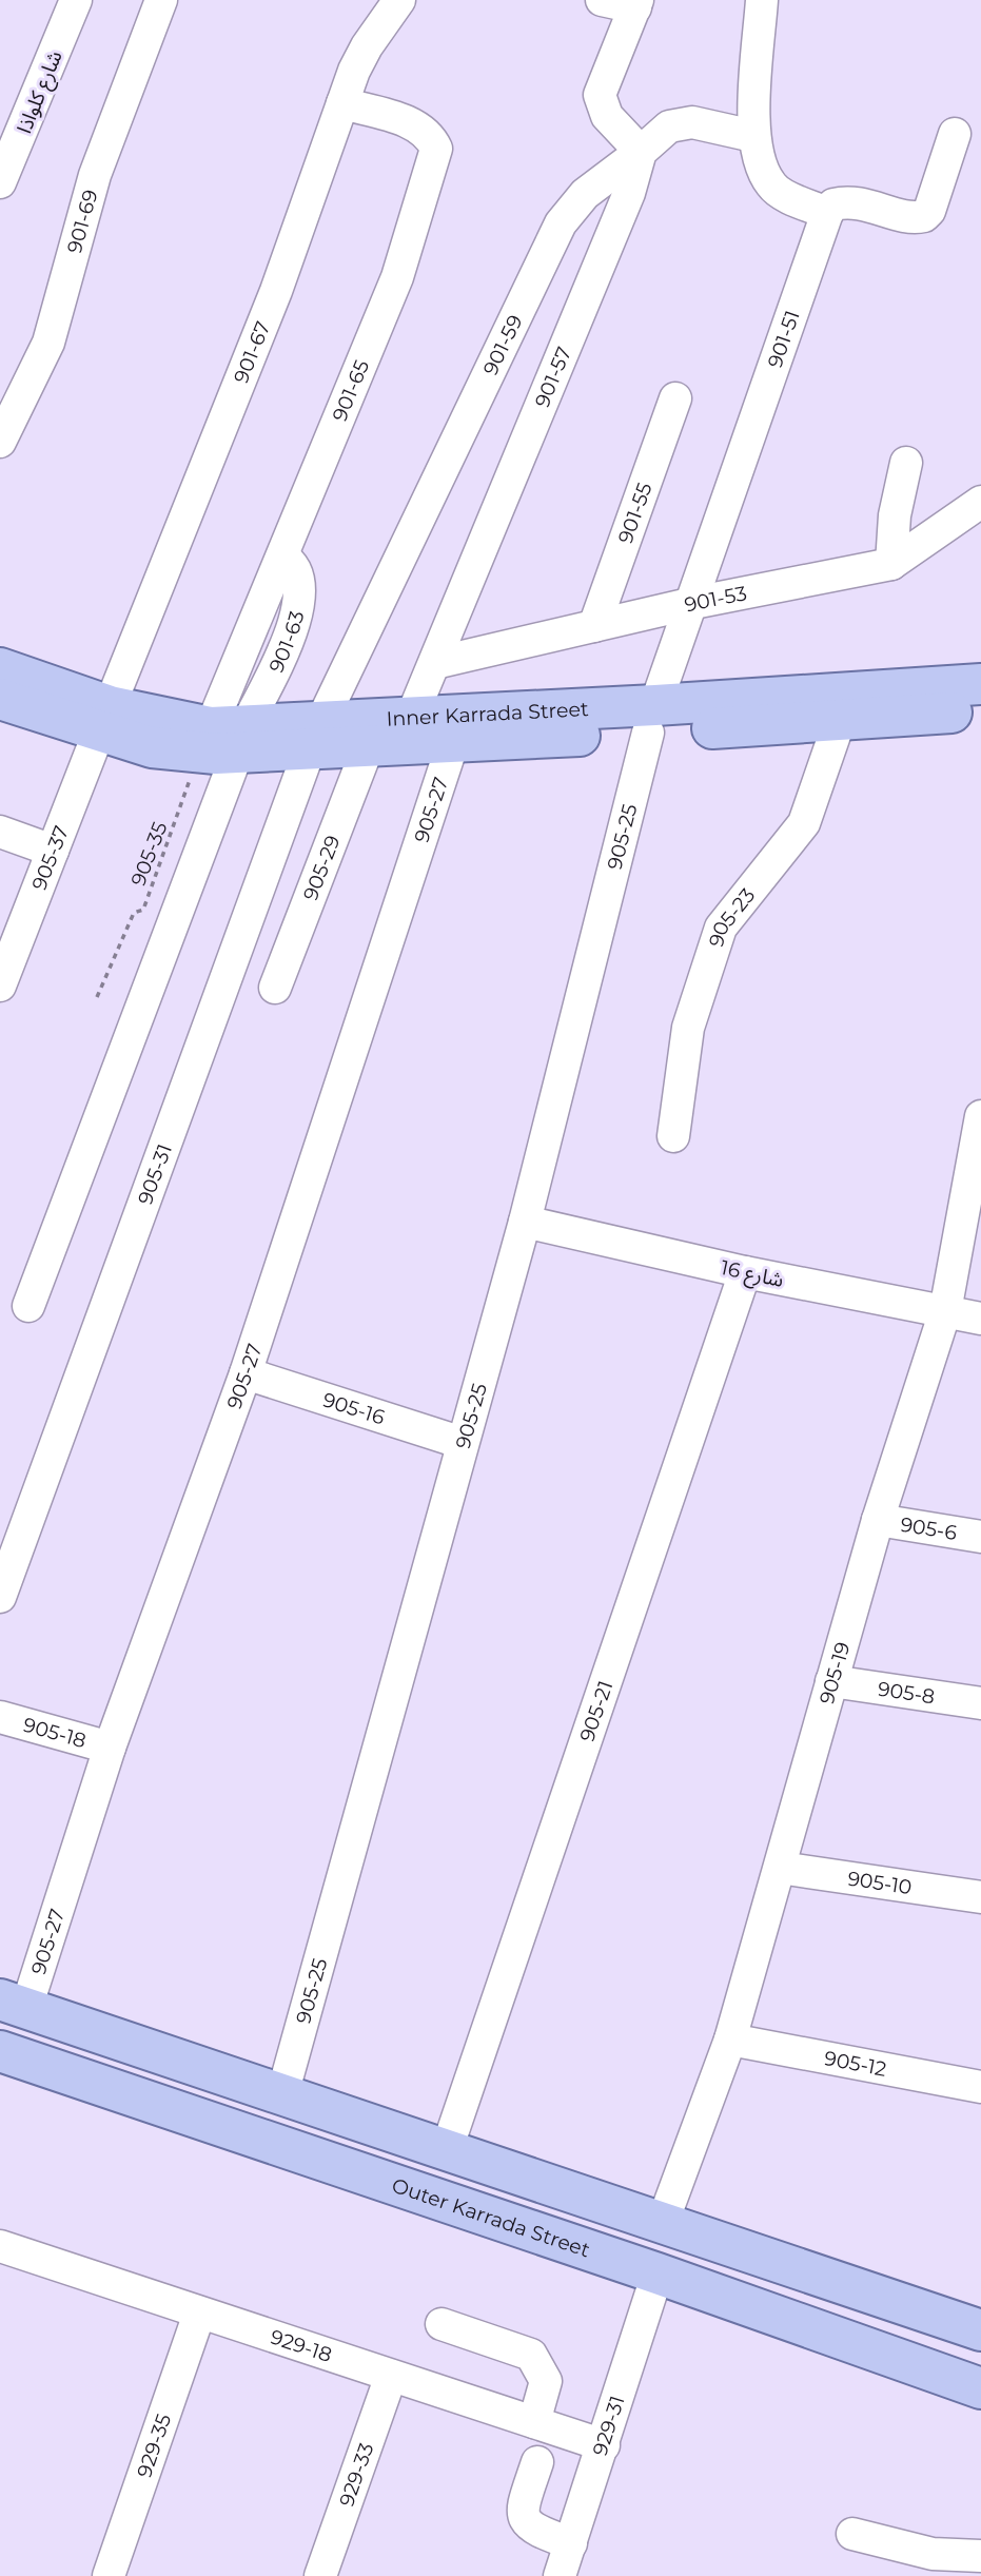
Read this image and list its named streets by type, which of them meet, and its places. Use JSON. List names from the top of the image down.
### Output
{
  "streets": {
    "main road": ["Inner Karrada Street", "Outer Karrada Street"],
    "street": [
      "شارع كلواذا",
      "901-69",
      "901-51",
      "901-59",
      "901-67",
      "901-57",
      "901-65",
      "901-55",
      "901-53",
      "901-63",
      "905-27",
      "905-25",
      "905-37",
      "905-29",
      "905-23",
      "905-31",
      "شارع 16",
      "905-16",
      "905-6",
      "905-19",
      "905-8",
      "905-21",
      "905-18",
      "905-10",
      "905-12",
      "929-18",
      "929-31",
      "929-35",
      "929-33"
    ],
    "path": ["905-35"]
  },
  "crossings": [
    ["901-51", "901-53"],
    ["901-51", "Inner Karrada Street"],
    ["901-51", "905-25"],
    ["901-59", "901-57"],
    ["901-59", "Inner Karrada Street"],
    ["901-59", "905-31"],
    ["901-67", "901-65"],
    ["901-67", "Inner Karrada Street"],
    ["901-67", "905-37"],
    ["901-57", "901-53"],
    ["901-57", "Inner Karrada Street"],
    ["901-65", "901-63"],
    ["901-55", "901-53"],
    ["901-63", "Inner Karrada Street"],
    ["901-63", "905-35"],
    ["Inner Karrada Street", "905-27"],
    ["Inner Karrada Street", "905-25"],
    ["Inner Karrada Street", "905-35"],
    ["Inner Karrada Street", "905-37"],
    ["Inner Karrada Street", "905-29"],
    ["Inner Karrada Street", "905-23"],
    ["Inner Karrada Street", "905-31"],
    ["905-27", "905-16"],
    ["905-27", "905-18"],
    ["905-25", "شارع 16"],
    ["905-25", "905-16"],
    ["شارع 16", "905-19"],
    ["شارع 16", "905-21"],
    ["905-6", "905-19"],
    ["905-19", "905-8"],
    ["905-19", "905-10"],
    ["905-19", "905-12"],
    ["Outer Karrada Street", "929-31"],
    ["929-18", "929-31"],
    ["929-18", "929-35"],
    ["929-18", "929-33"]
  ]
}
